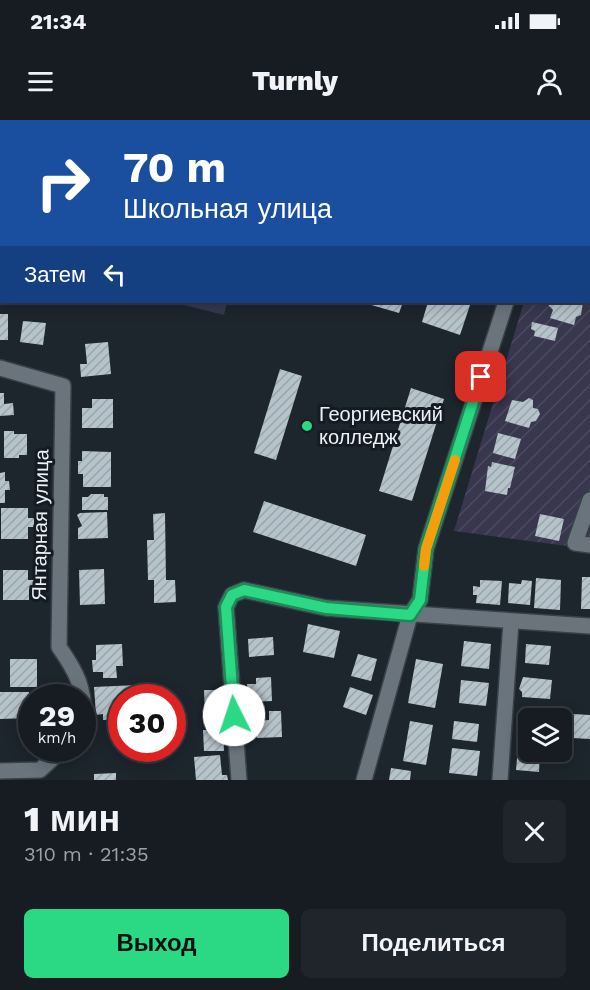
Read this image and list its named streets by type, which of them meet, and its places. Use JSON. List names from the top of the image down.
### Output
{
  "streets": {
    "street": ["Янтарная улица"]
  },
  "places": ["Георгиевский колледж"],
  "page": {
    "status": "21:34",
    "header": "Turnly",
    "turn": ["70 m", "Школьная улица"],
    "then": "Затем",
    "speed": "29 km/h",
    "limit": "30",
    "heading": ["1 мин", "310 m · 21:35"],
    "buttons": ["Выход", "Поделиться"]
  }
}
